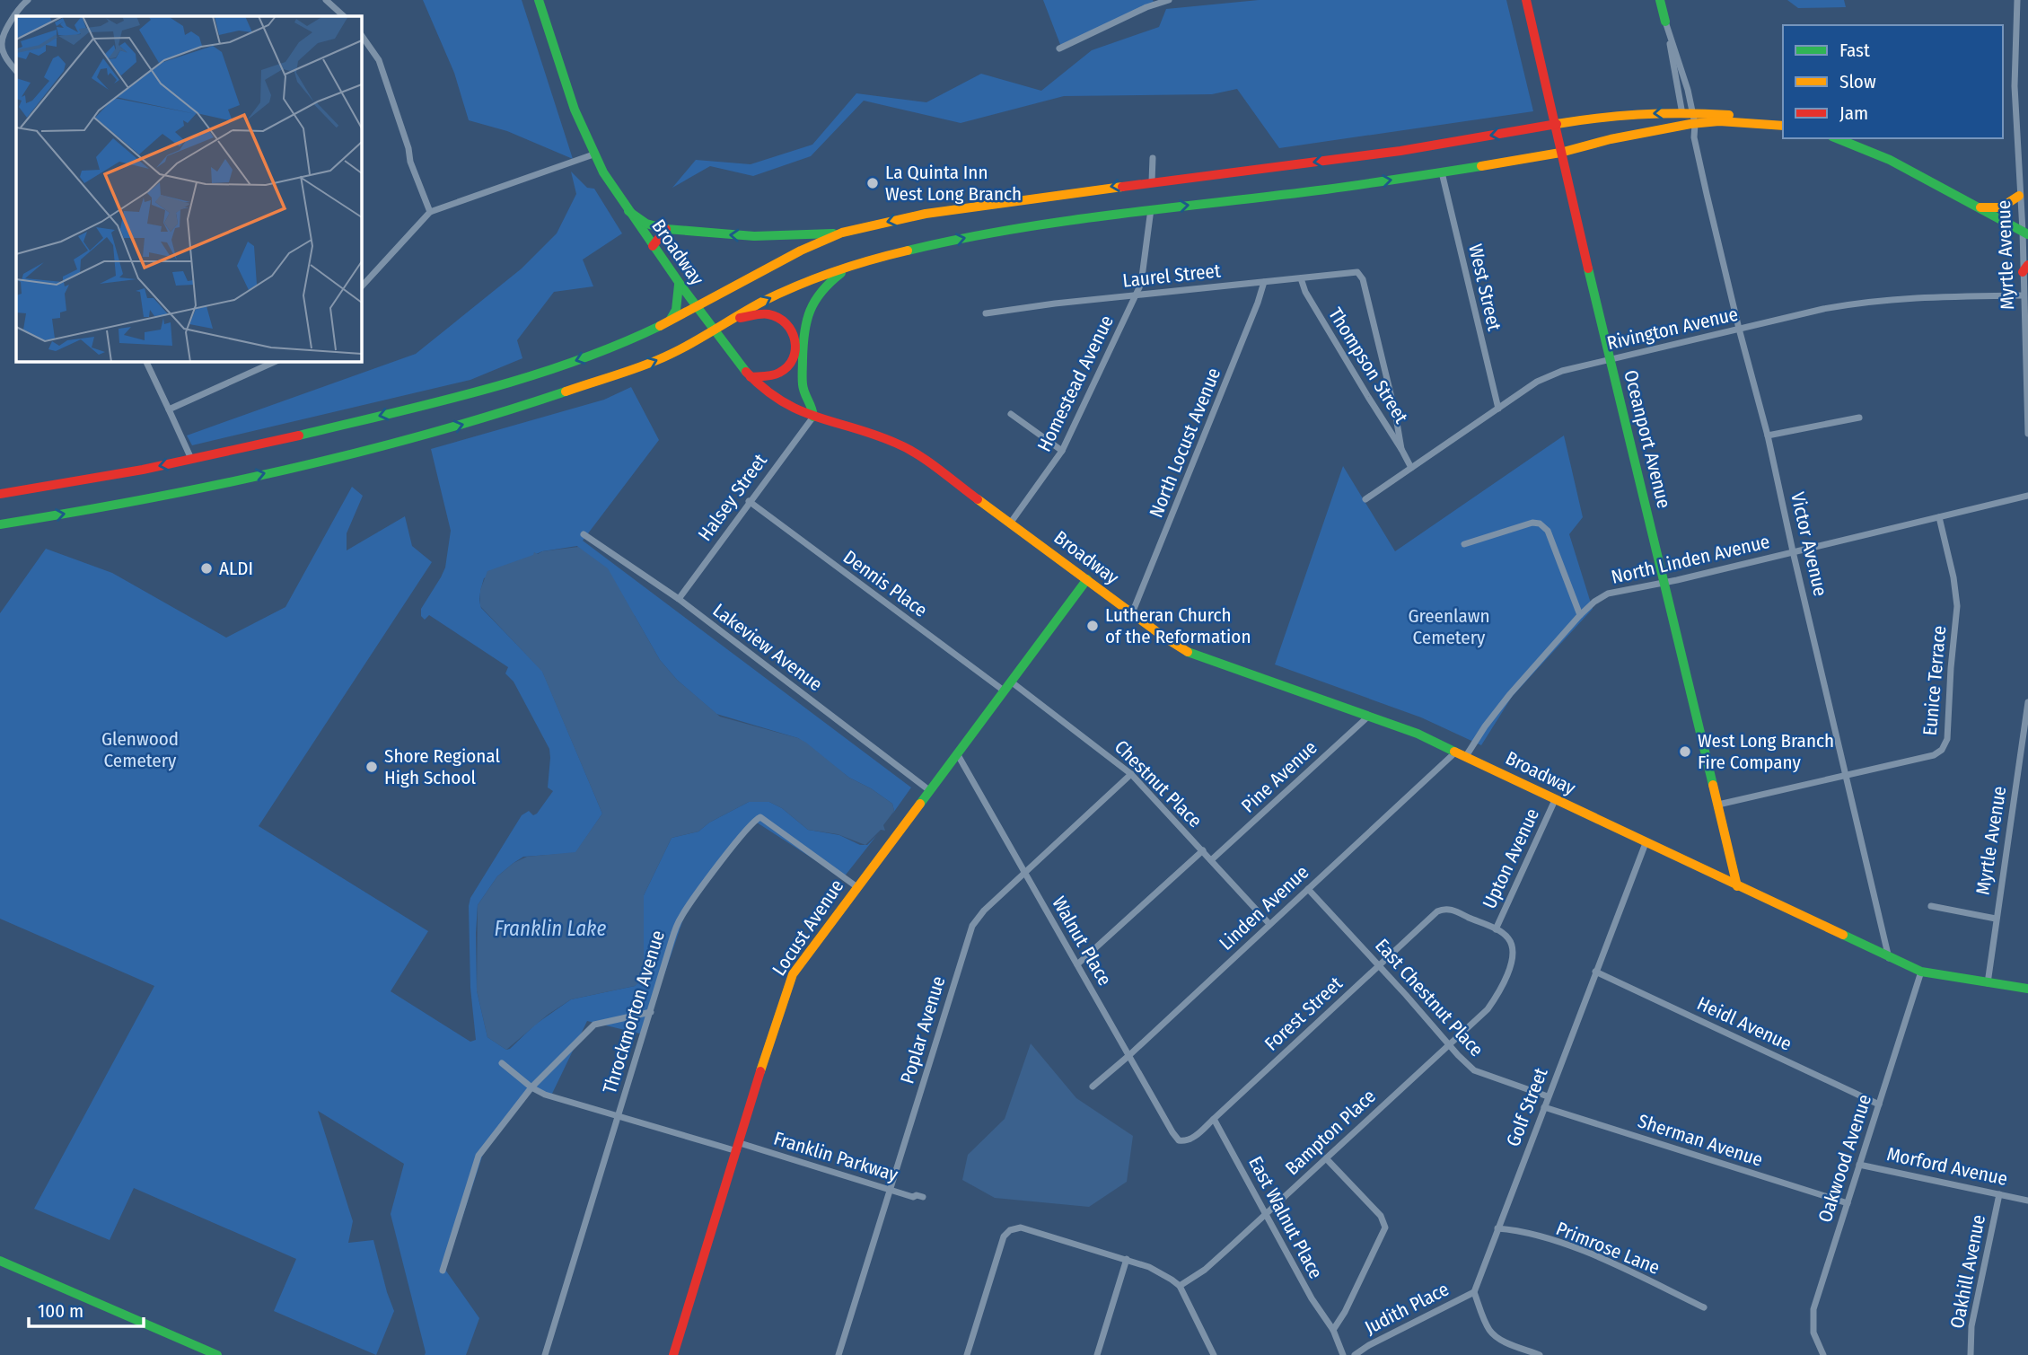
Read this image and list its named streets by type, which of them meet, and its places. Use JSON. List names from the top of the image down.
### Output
{
  "streets": {
    "main road": [
      "Broadway",
      "Oceanport Avenue",
      "Victor Avenue",
      "Locust Avenue"
    ],
    "street": [
      "Myrtle Avenue",
      "Laurel Street",
      "West Street",
      "Rivington Avenue",
      "Thompson Street",
      "Homestead Avenue",
      "North Locust Avenue",
      "Halsey Street",
      "North Linden Avenue",
      "Dennis Place",
      "Lakeview Avenue",
      "Eunice Terrace",
      "Pine Avenue",
      "Chestnut Place",
      "Upton Avenue",
      "Linden Avenue",
      "Walnut Place",
      "East Chestnut Place",
      "Throckmorton Avenue",
      "Forest Street",
      "Heidl Avenue",
      "Poplar Avenue",
      "Golf Street",
      "Bampton Place",
      "Sherman Avenue",
      "Franklin Parkway",
      "Oakwood Avenue",
      "Morford Avenue",
      "East Walnut Place",
      "Primrose Lane",
      "Oakhill Avenue",
      "Judith Place"
    ]
  },
  "crossings": [
    ["Broadway", "Myrtle Avenue"],
    ["Broadway", "Homestead Avenue"],
    ["Broadway", "Oceanport Avenue"],
    ["Broadway", "North Locust Avenue"],
    ["Broadway", "Halsey Street"],
    ["Broadway", "Victor Avenue"],
    ["Broadway", "North Linden Avenue"],
    ["Broadway", "Pine Avenue"],
    ["Broadway", "Upton Avenue"],
    ["Broadway", "Linden Avenue"],
    ["Broadway", "Locust Avenue"],
    ["Broadway", "Golf Street"],
    ["Broadway", "Oakwood Avenue"],
    ["Myrtle Avenue", "Rivington Avenue"],
    ["Laurel Street", "Thompson Street"],
    ["Laurel Street", "Homestead Avenue"],
    ["Laurel Street", "North Locust Avenue"],
    ["West Street", "Rivington Avenue"],
    ["Rivington Avenue", "Thompson Street"],
    ["Rivington Avenue", "Oceanport Avenue"],
    ["Rivington Avenue", "Victor Avenue"],
    ["Oceanport Avenue", "North Linden Avenue"],
    ["Oceanport Avenue", "Eunice Terrace"],
    ["Halsey Street", "Dennis Place"],
    ["Halsey Street", "Lakeview Avenue"],
    ["Victor Avenue", "North Linden Avenue"],
    ["Victor Avenue", "Eunice Terrace"],
    ["North Linden Avenue", "Eunice Terrace"],
    ["Dennis Place", "Locust Avenue"],
    ["Lakeview Avenue", "Locust Avenue"],
    ["Pine Avenue", "Chestnut Place"],
    ["Chestnut Place", "Linden Avenue"],
    ["Chestnut Place", "Locust Avenue"],
    ["Chestnut Place", "Poplar Avenue"],
    ["Upton Avenue", "Forest Street"],
    ["Upton Avenue", "Bampton Place"],
    ["Linden Avenue", "Walnut Place"],
    ["Linden Avenue", "East Chestnut Place"],
    ["Locust Avenue", "Walnut Place"],
    ["Locust Avenue", "Throckmorton Avenue"],
    ["Locust Avenue", "Franklin Parkway"],
    ["Walnut Place", "Forest Street"],
    ["Walnut Place", "Poplar Avenue"],
    ["East Chestnut Place", "Forest Street"],
    ["East Chestnut Place", "Golf Street"],
    ["East Chestnut Place", "Bampton Place"],
    ["Throckmorton Avenue", "Franklin Parkway"],
    ["Forest Street", "Bampton Place"],
    ["Forest Street", "East Walnut Place"],
    ["Heidl Avenue", "Golf Street"],
    ["Heidl Avenue", "Oakwood Avenue"],
    ["Poplar Avenue", "Franklin Parkway"],
    ["Golf Street", "Sherman Avenue"],
    ["Golf Street", "Primrose Lane"],
    ["Golf Street", "Judith Place"],
    ["Bampton Place", "East Walnut Place"],
    ["Sherman Avenue", "Oakwood Avenue"],
    ["Oakwood Avenue", "Morford Avenue"],
    ["Morford Avenue", "Oakhill Avenue"]
  ],
  "water": ["Franklin Lake"],
  "parks": ["Greenlawn Cemetery", "Glenwood Cemetery"],
  "places": [
    "La Quinta Inn West Long Branch",
    "ALDI",
    "Lutheran Church of the Reformation",
    "West Long Branch Fire Company",
    "Shore Regional High School"
  ],
  "legend": ["Fast", "Slow", "Jam"],
  "scale_bar": "100 m"
}
